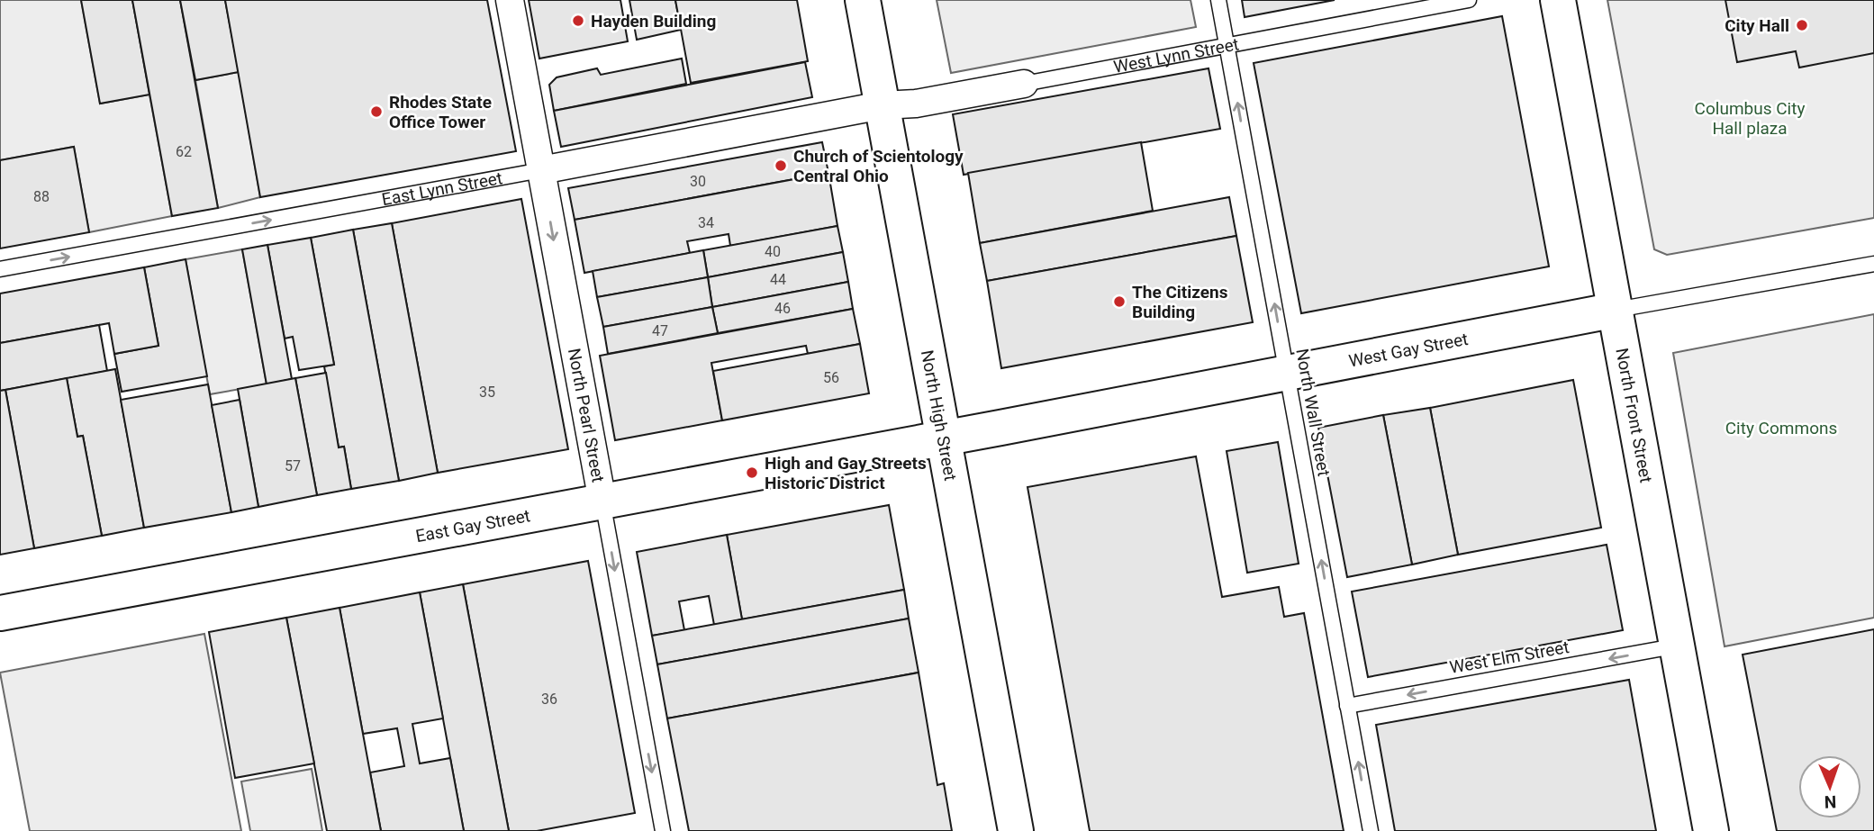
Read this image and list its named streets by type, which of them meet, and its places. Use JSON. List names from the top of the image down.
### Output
{
  "streets": {
    "street": [
      "West Lynn Street",
      "East Lynn Street",
      "West Gay Street",
      "North High Street",
      "North Front Street",
      "North Pearl Street",
      "East Gay Street"
    ],
    "lane": ["North Wall Street", "West Elm Street"]
  },
  "crossings": [
    ["West Lynn Street", "East Lynn Street"],
    ["West Lynn Street", "North Wall Street"],
    ["West Lynn Street", "North High Street"],
    ["East Lynn Street", "North High Street"],
    ["East Lynn Street", "North Pearl Street"],
    ["West Gay Street", "North Wall Street"],
    ["West Gay Street", "North High Street"],
    ["West Gay Street", "North Front Street"],
    ["West Gay Street", "East Gay Street"],
    ["North Wall Street", "West Elm Street"],
    ["North High Street", "East Gay Street"],
    ["North Front Street", "West Elm Street"],
    ["North Pearl Street", "East Gay Street"]
  ],
  "one_way": [
    "East Lynn Street",
    "North Wall Street",
    "North Pearl Street",
    "West Elm Street"
  ],
  "parks": ["Columbus City Hall plaza", "City Commons"],
  "places": [
    "Hayden Building",
    "City Hall",
    "Rhodes State Office Tower",
    "Church of Scientology Central Ohio",
    "The Citizens Building",
    "High and Gay Streets Historic District"
  ],
  "house_numbers": [
    "62",
    "30",
    "88",
    "34",
    "40",
    "44",
    "46",
    "47",
    "56",
    "35",
    "57",
    "36"
  ],
  "north": "bottom"
}
